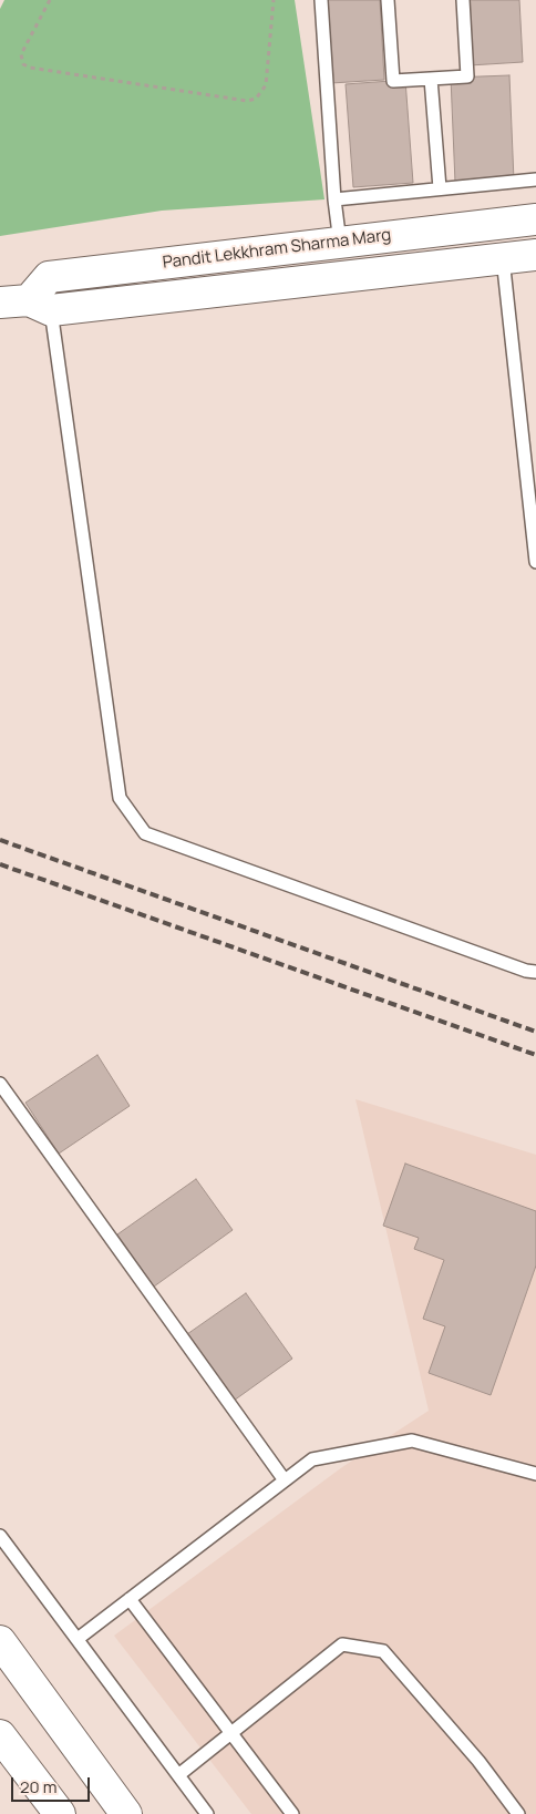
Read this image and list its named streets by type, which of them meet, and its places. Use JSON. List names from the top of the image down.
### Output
{
  "streets": {
    "main road": ["Pandit Lekkhram Sharma Marg"]
  },
  "scale_bar": "20 m"
}
